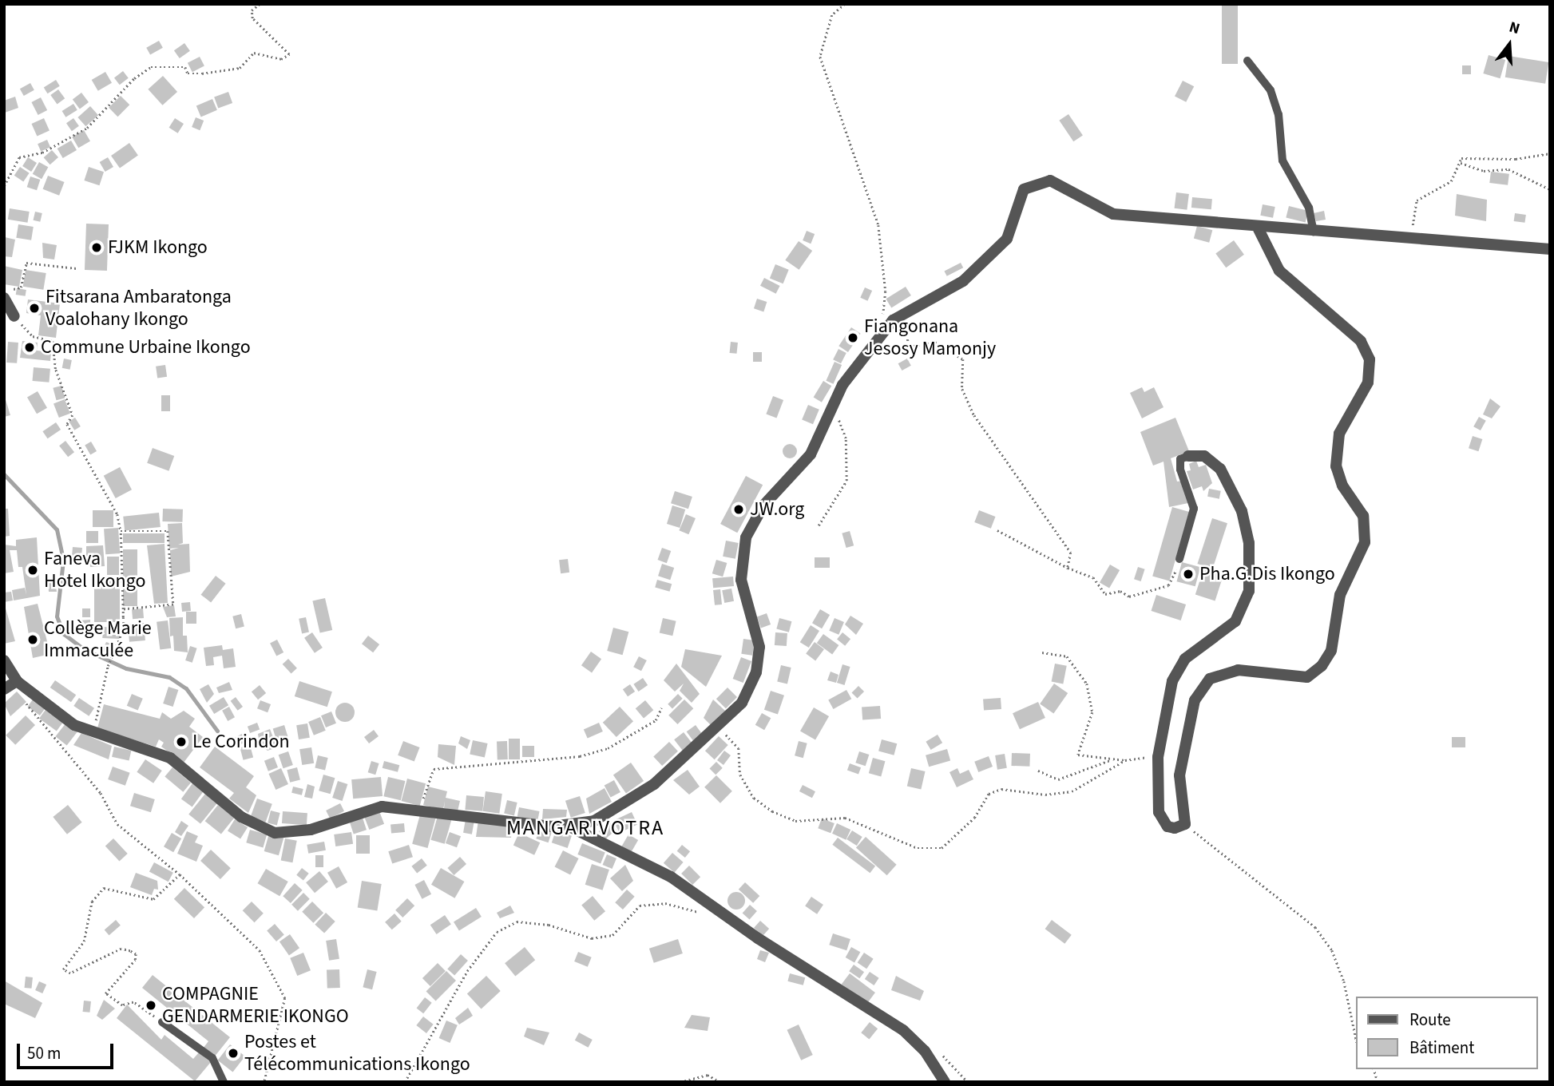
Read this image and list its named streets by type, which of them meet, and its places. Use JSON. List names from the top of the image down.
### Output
{
  "districts": ["MANGARIVOTRA"],
  "places": [
    "FJKM Ikongo",
    "Fitsarana Ambaratonga Voalohany Ikongo",
    "Fiangonana Jesosy Mamonjy",
    "Commune Urbaine Ikongo",
    "JW.org",
    "Faneva Hotel Ikongo",
    "Pha.G.Dis Ikongo",
    "Collège Marie Immaculée",
    "Le Corindon",
    "COMPAGNIE GENDARMERIE IKONGO",
    "Postes et Télécommunications Ikongo"
  ],
  "legend": ["Route", "Bâtiment"],
  "scale_bar": "50 m",
  "north": "top"
}
